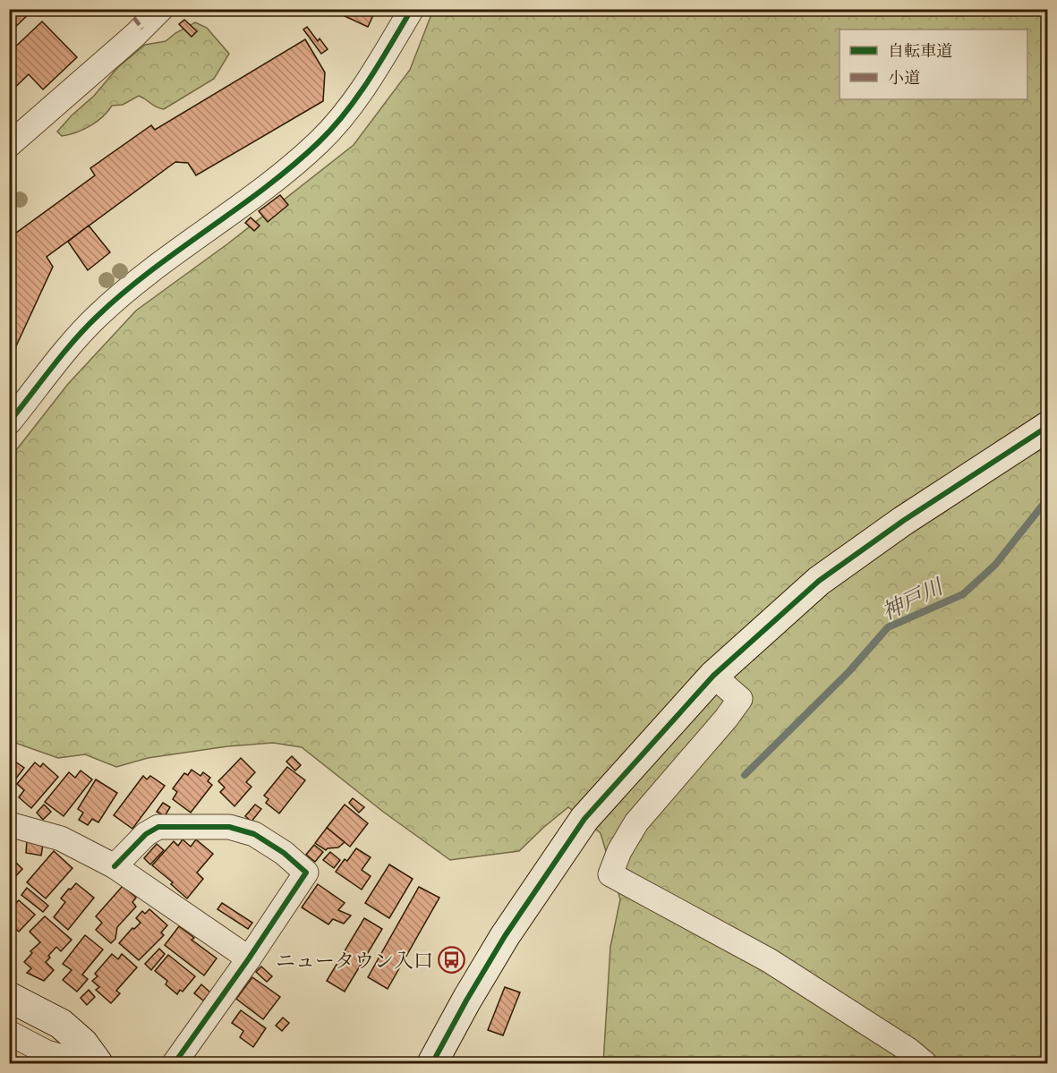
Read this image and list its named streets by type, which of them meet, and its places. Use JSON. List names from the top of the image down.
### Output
{
  "water": ["神戸川"],
  "places": {
    "bus stop": ["ニュータウン入口"]
  },
  "legend": ["自転車道", "小道"]
}
